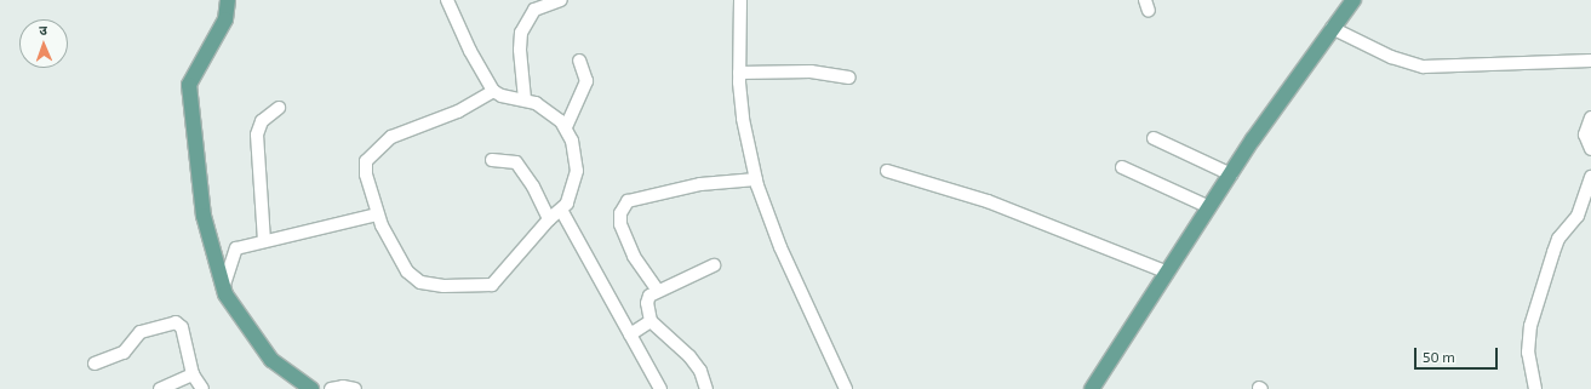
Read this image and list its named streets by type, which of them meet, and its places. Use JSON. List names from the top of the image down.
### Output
{
  "scale_bar": "50 m",
  "north": "top"
}
